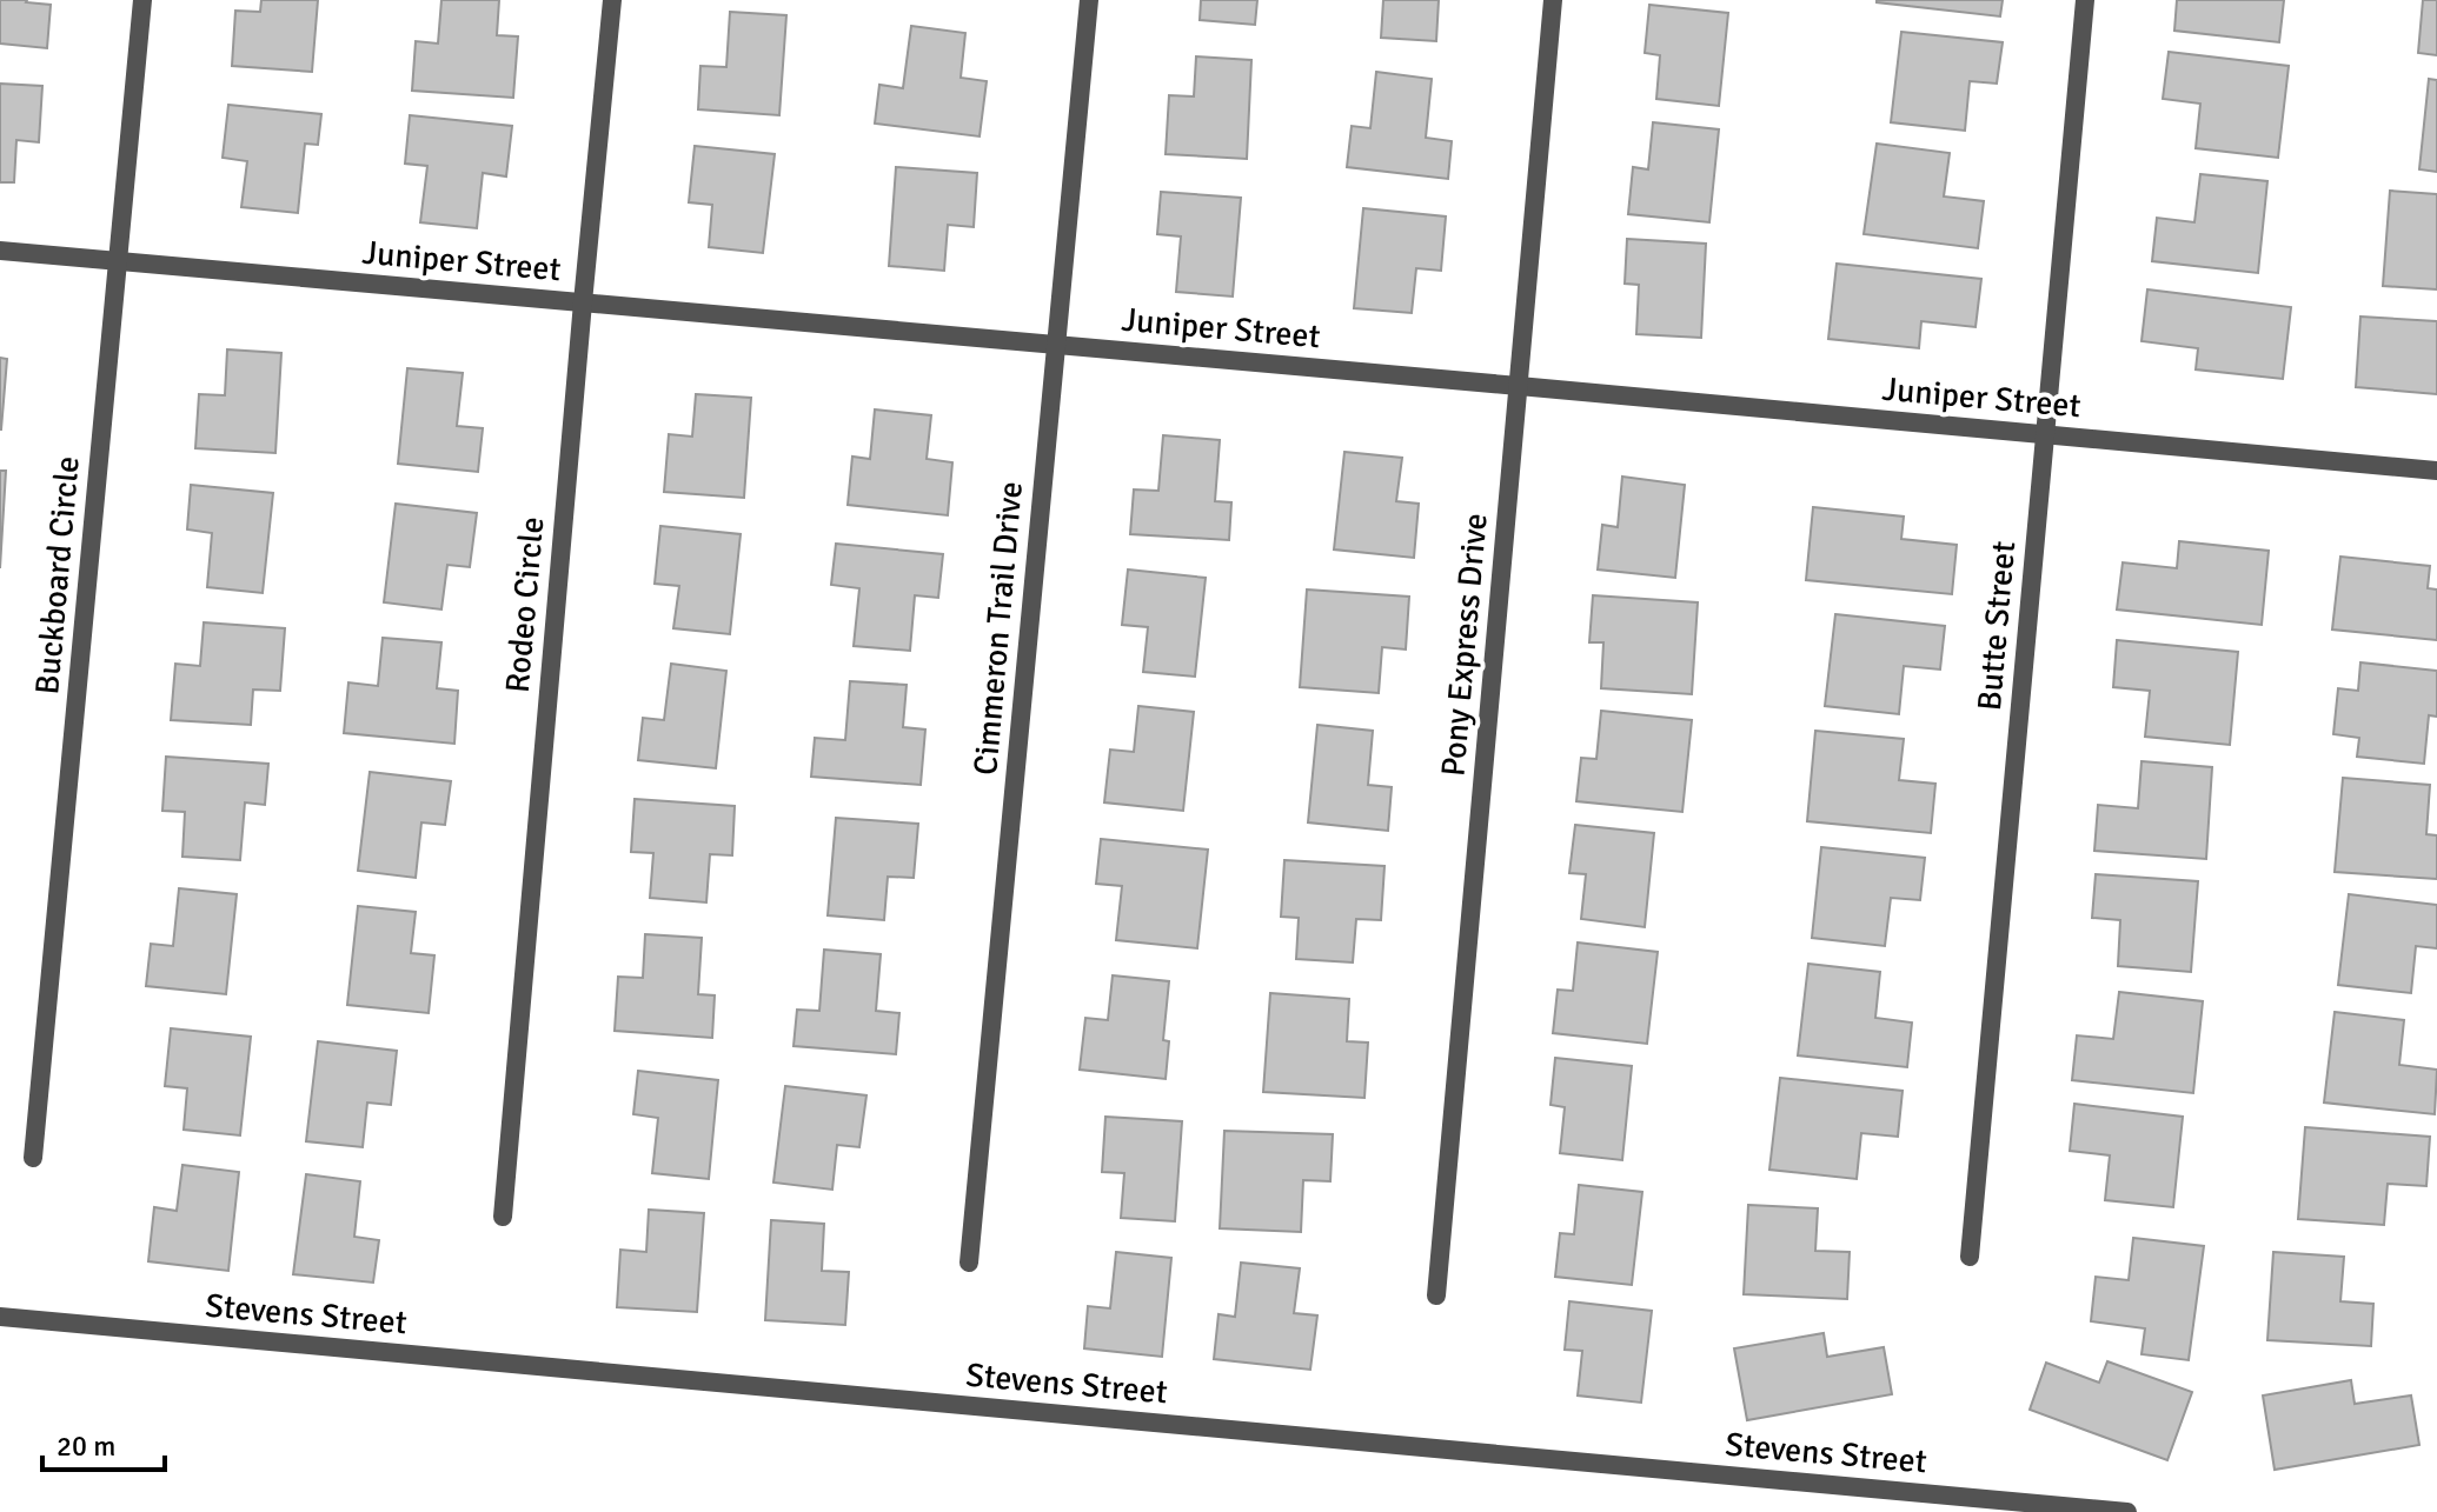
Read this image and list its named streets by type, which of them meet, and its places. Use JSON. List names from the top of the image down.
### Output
{
  "streets": {
    "street": [
      "Juniper Street",
      "Buckboard Circle",
      "Rodeo Circle",
      "Butte Street",
      "Cimmeron Trail Drive",
      "Pony Express Drive",
      "Stevens Street"
    ]
  },
  "crossings": [
    ["Juniper Street", "Buckboard Circle"],
    ["Juniper Street", "Rodeo Circle"],
    ["Juniper Street", "Butte Street"],
    ["Juniper Street", "Cimmeron Trail Drive"],
    ["Juniper Street", "Pony Express Drive"]
  ],
  "scale_bar": "20 m"
}
